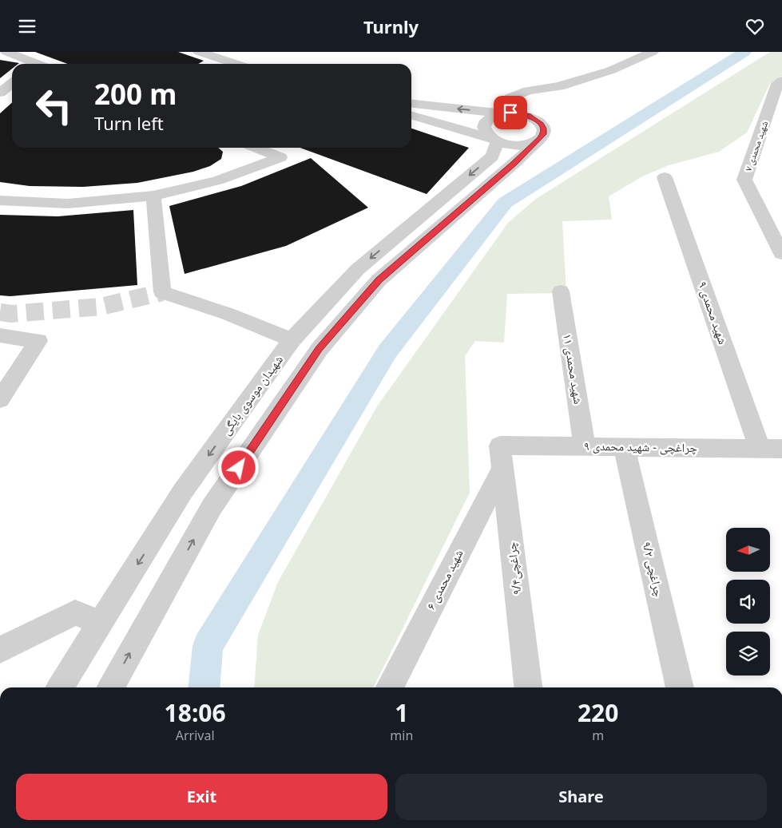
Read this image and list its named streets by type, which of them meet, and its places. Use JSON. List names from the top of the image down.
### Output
{
  "streets": {
    "street": [
      "شهید محمدی ۷",
      "شهید محمدی ۹",
      "شهید محمدی ۱۱",
      "شهیدان موسوی بایگی",
      "۹ چراغچی - شهید محمدی",
      "۹/۴چراغچی",
      "۹/۲ چراغچی",
      "شهید محمدی ۶"
    ]
  },
  "crossings": [
    ["شهید محمدی ۹", "۹ چراغچی - شهید محمدی"],
    ["شهید محمدی ۱۱", "۹ چراغچی - شهید محمدی"],
    ["۹ چراغچی - شهید محمدی", "۹/۴چراغچی"],
    ["۹ چراغچی - شهید محمدی", "۹/۲ چراغچی"],
    ["۹ چراغچی - شهید محمدی", "شهید محمدی ۶"],
    ["۹/۴چراغچی", "شهید محمدی ۶"]
  ],
  "north": "left",
  "page": {
    "header": "Turnly",
    "turn": ["200 m", "Turn left"],
    "eta": [
      "18:06",
      "Arrival",
      "1",
      "min",
      "220",
      "m"
    ],
    "buttons": ["Exit", "Share"]
  }
}
